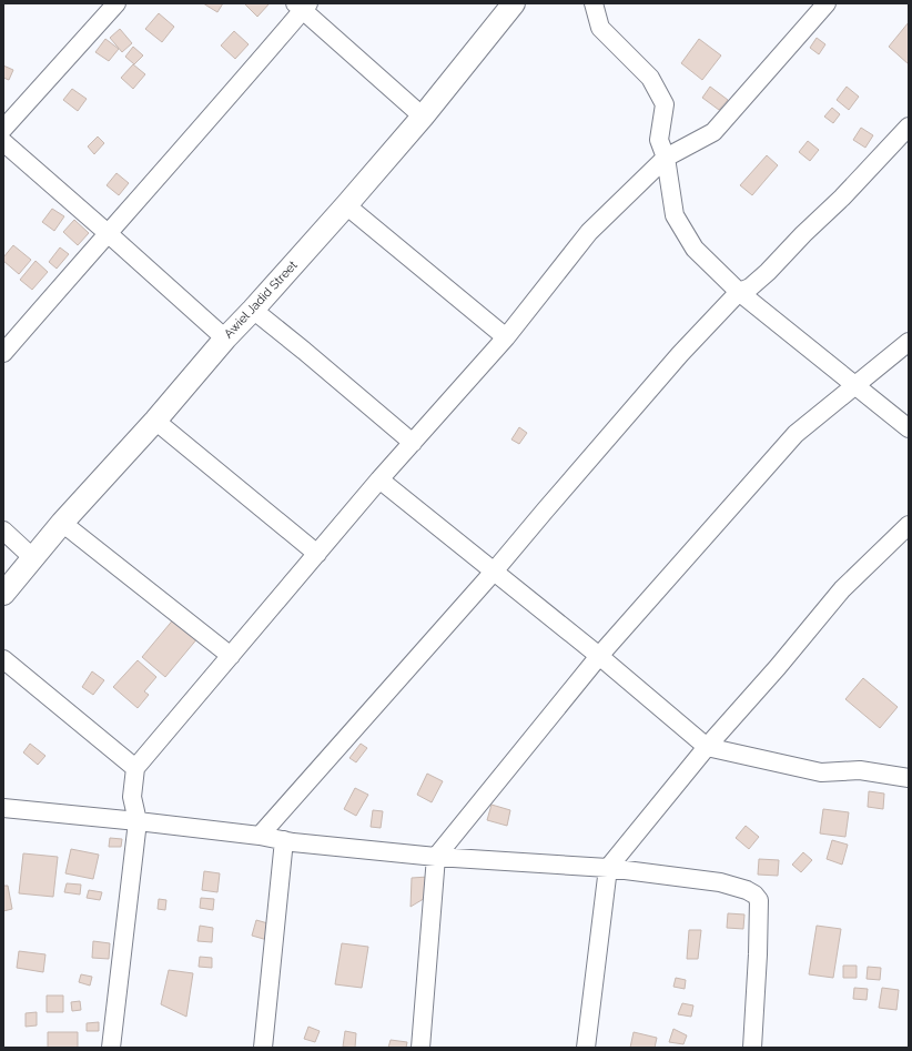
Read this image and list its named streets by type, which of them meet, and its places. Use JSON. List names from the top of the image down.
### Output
{
  "streets": {
    "street": ["Awiel Jadid Street"]
  }
}
